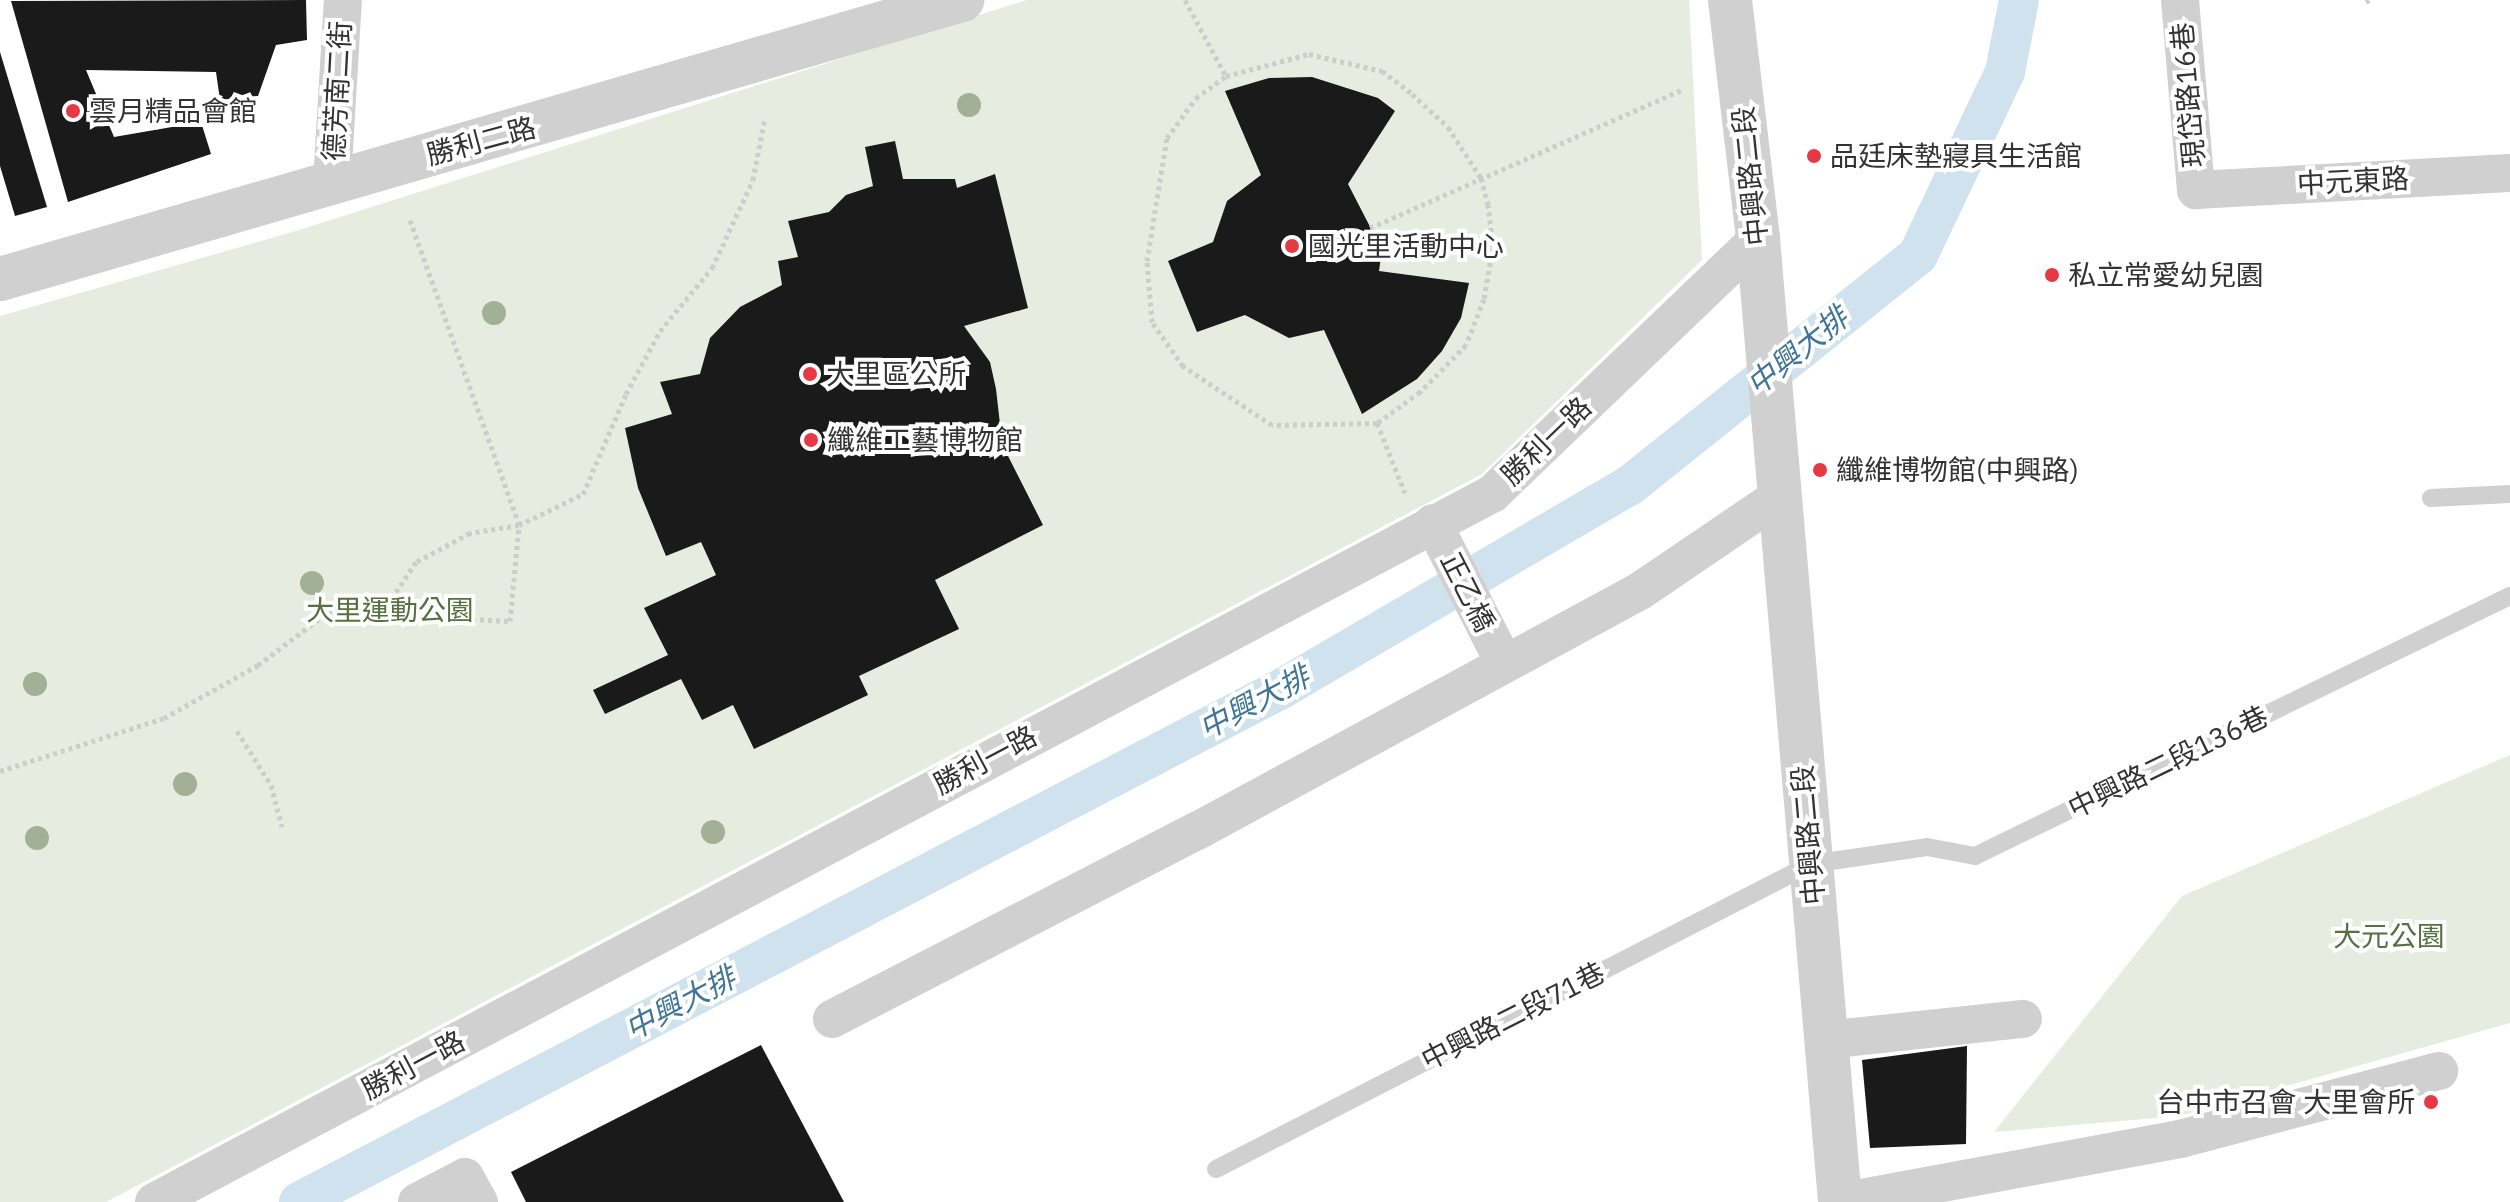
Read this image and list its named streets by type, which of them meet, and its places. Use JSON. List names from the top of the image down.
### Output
{
  "streets": {
    "street": [
      "德芳南二街",
      "現岱路16巷",
      "勝利二路",
      "中興路二段",
      "中元東路",
      "勝利一路",
      "正乙橋"
    ],
    "lane": ["中興路二段136巷", "中興路二段71巷"]
  },
  "crossings": [
    ["德芳南二街", "勝利二路"],
    ["現岱路16巷", "中元東路"],
    ["中興路二段", "勝利一路"],
    ["中興路二段", "中興路二段136巷"],
    ["中興路二段", "中興路二段71巷"],
    ["勝利一路", "正乙橋"],
    ["中興路二段136巷", "中興路二段71巷"]
  ],
  "water": ["中興大排"],
  "parks": ["大里運動公園", "大元公園"],
  "places": [
    "雲月精品會館",
    "品廷床墊寢具生活館",
    "國光里活動中心",
    "私立常愛幼兒園",
    "大里區公所",
    "纖維工藝博物館",
    "纖維博物館(中興路)",
    "台中市召會 大里會所"
  ]
}
